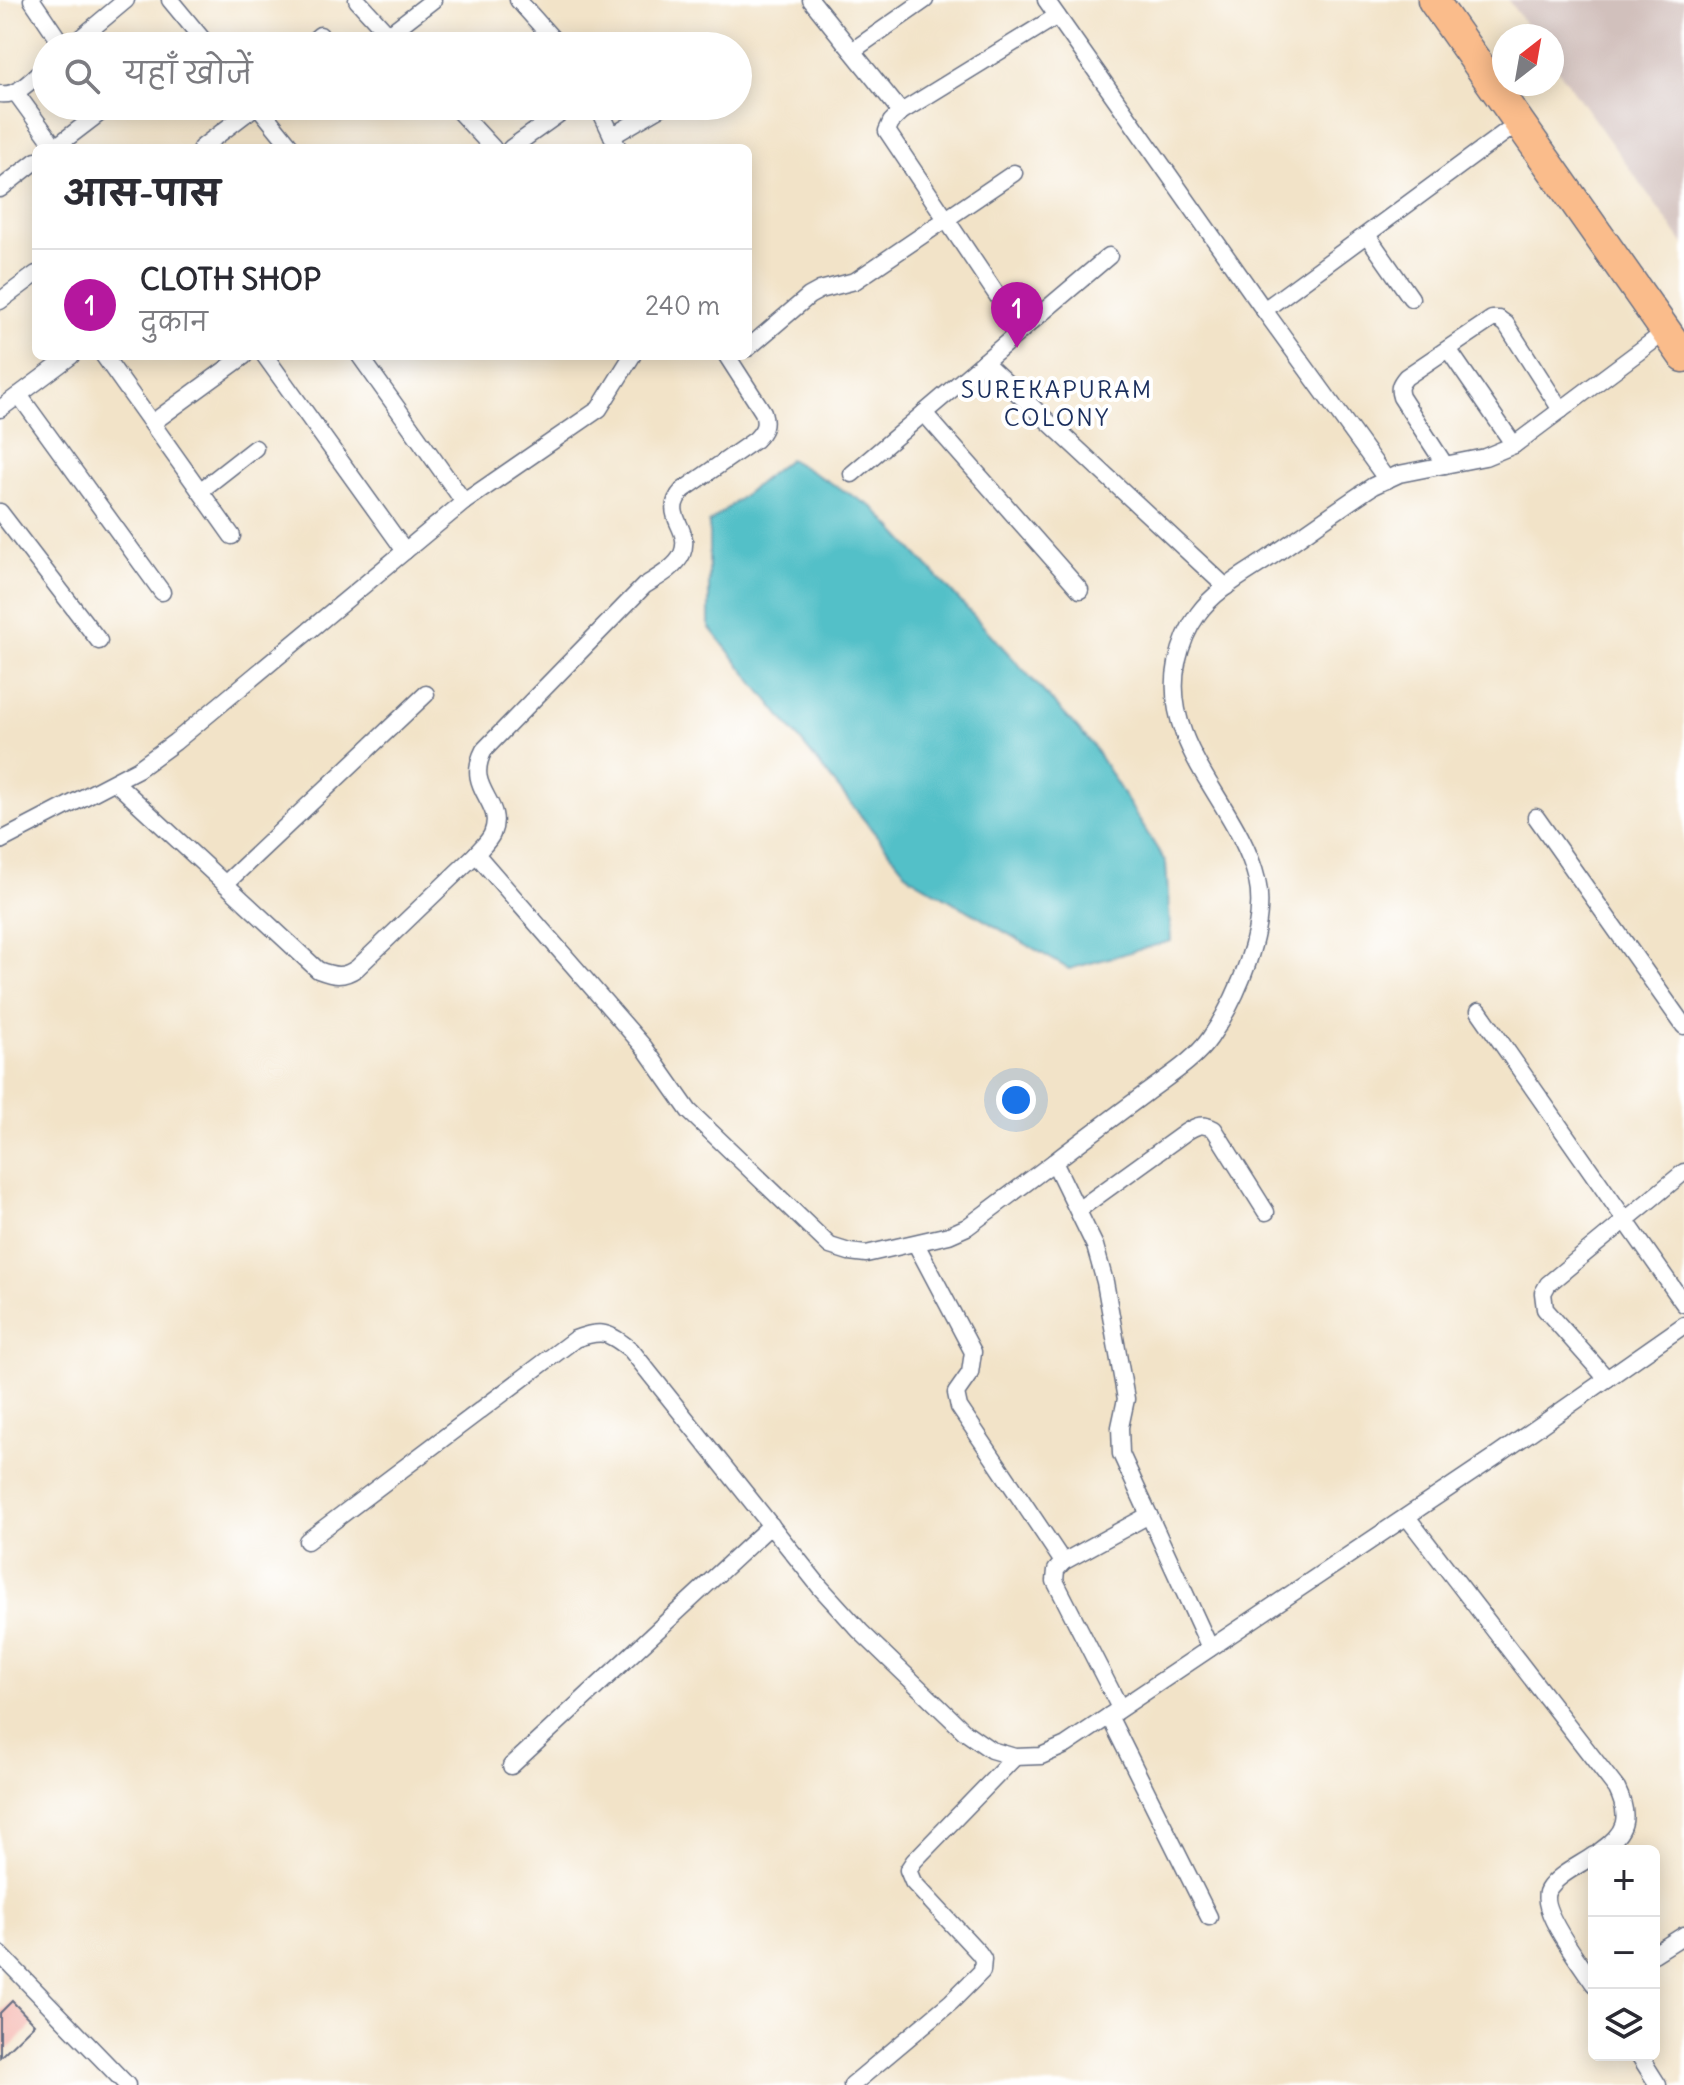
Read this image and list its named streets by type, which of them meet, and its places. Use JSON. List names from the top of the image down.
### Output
{
  "districts": ["SUREKAPURAM COLONY"],
  "north": "top right",
  "page": {
    "search": "यहाँ खोजें",
    "heading": "आस-पास",
    "list": [
      {
        "mark": "1",
        "name": "CLOTH SHOP",
        "note": "दुकान",
        "value": "240 m"
      }
    ],
    "pins": "1",
    "map_buttons": ["+", "−"]
  }
}
